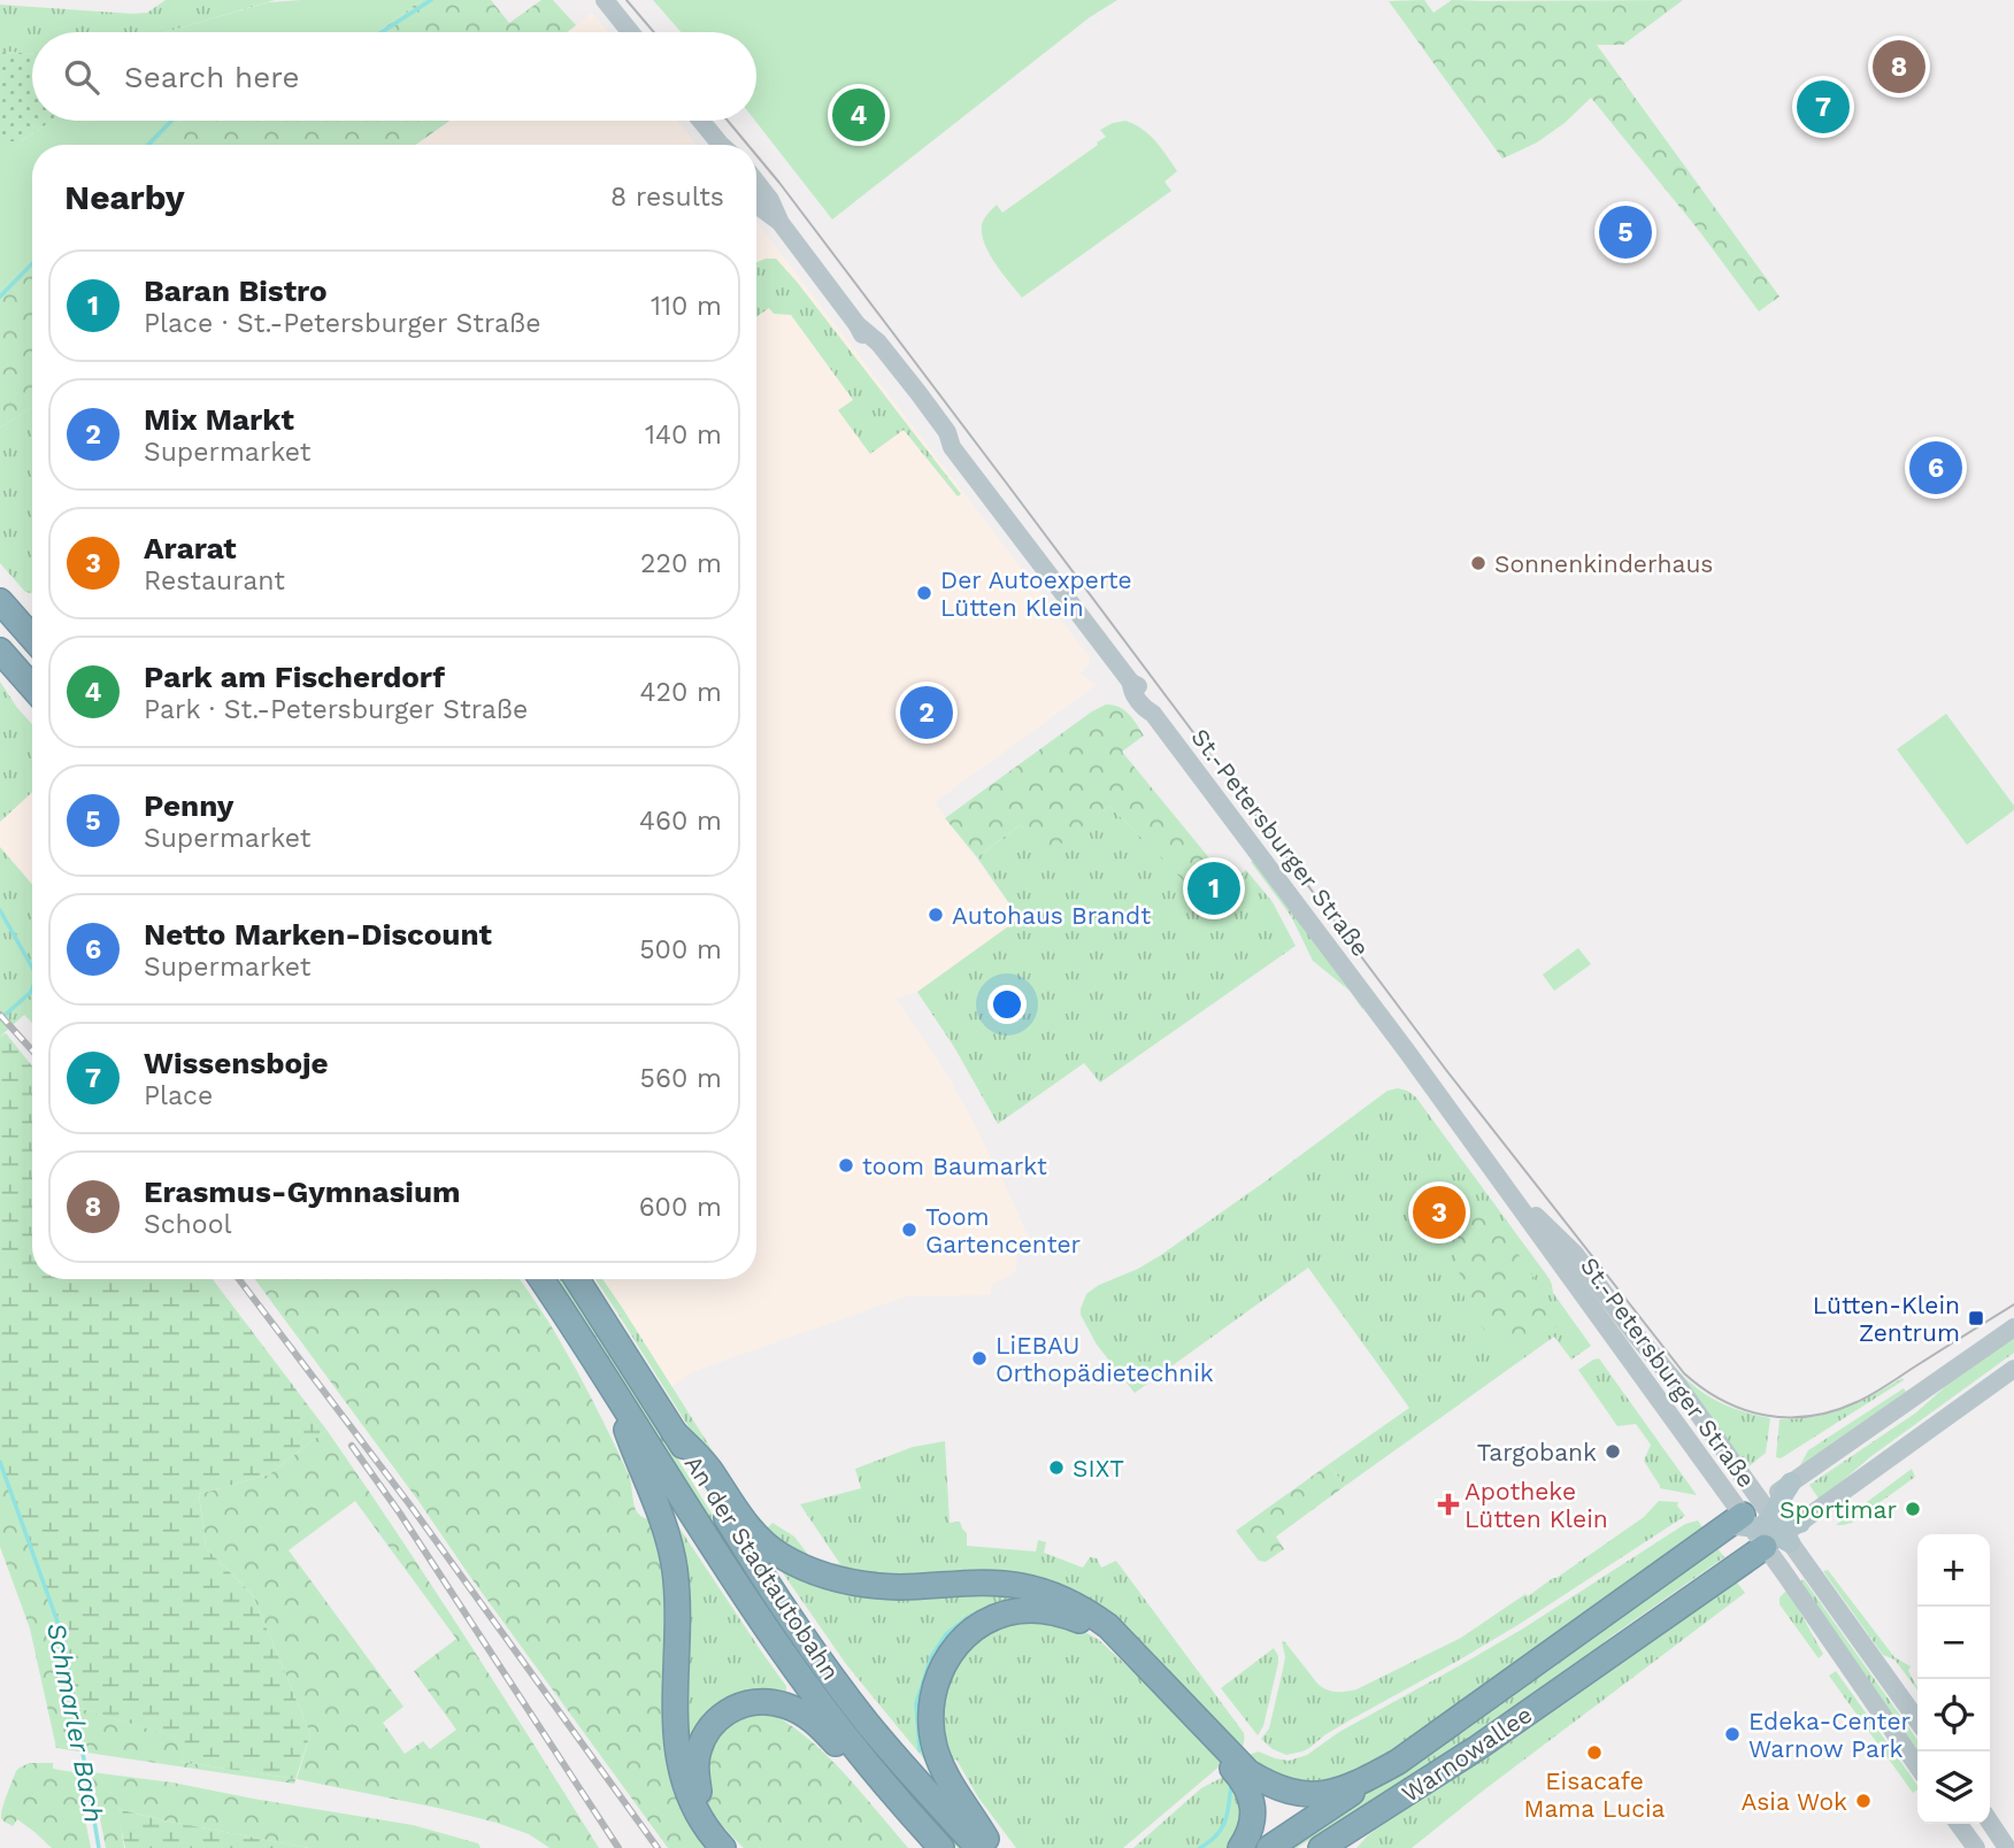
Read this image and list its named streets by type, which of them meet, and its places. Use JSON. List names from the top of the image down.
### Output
{
  "streets": {
    "highway": ["An der Stadtautobahn", "Warnowallee"],
    "main road": ["St.-Petersburger Straße"]
  },
  "crossings": [
    ["St.-Petersburger Straße", "Warnowallee"]
  ],
  "water": ["Schmarler Bach"],
  "places": {
    "other": [
      "Sonnenkinderhaus",
      "Der Autoexperte Lütten Klein",
      "Autohaus Brandt",
      "toom Baumarkt",
      "Toom Gartencenter",
      "LiEBAU Orthopädietechnik",
      "Targobank",
      "SIXT",
      "Sportimar",
      "Edeka-Center Warnow Park",
      "Eisacafe Mama Lucia",
      "Asia Wok"
    ],
    "transit": ["Lütten-Klein Zentrum"],
    "health": ["Apotheke Lütten Klein"]
  },
  "page": {
    "search": "Search here",
    "pins": [
      "8",
      "7",
      "4",
      "5",
      "6",
      "2",
      "1",
      "3"
    ],
    "heading": ["Nearby", "8 results"],
    "list": [
      {
        "mark": "1",
        "name": "Baran Bistro",
        "note": "Place · St.-Petersburger Straße",
        "value": "110 m"
      },
      {
        "mark": "2",
        "name": "Mix Markt",
        "note": "Supermarket",
        "value": "140 m"
      },
      {
        "mark": "3",
        "name": "Ararat",
        "note": "Restaurant",
        "value": "220 m"
      },
      {
        "mark": "4",
        "name": "Park am Fischerdorf",
        "note": "Park · St.-Petersburger Straße",
        "value": "420 m"
      },
      {
        "mark": "5",
        "name": "Penny",
        "note": "Supermarket",
        "value": "460 m"
      },
      {
        "mark": "6",
        "name": "Netto Marken-Discount",
        "note": "Supermarket",
        "value": "500 m"
      },
      {
        "mark": "7",
        "name": "Wissensboje",
        "note": "Place",
        "value": "560 m"
      },
      {
        "mark": "8",
        "name": "Erasmus-Gymnasium",
        "note": "School",
        "value": "600 m"
      }
    ],
    "map_buttons": ["+", "−"]
  }
}
